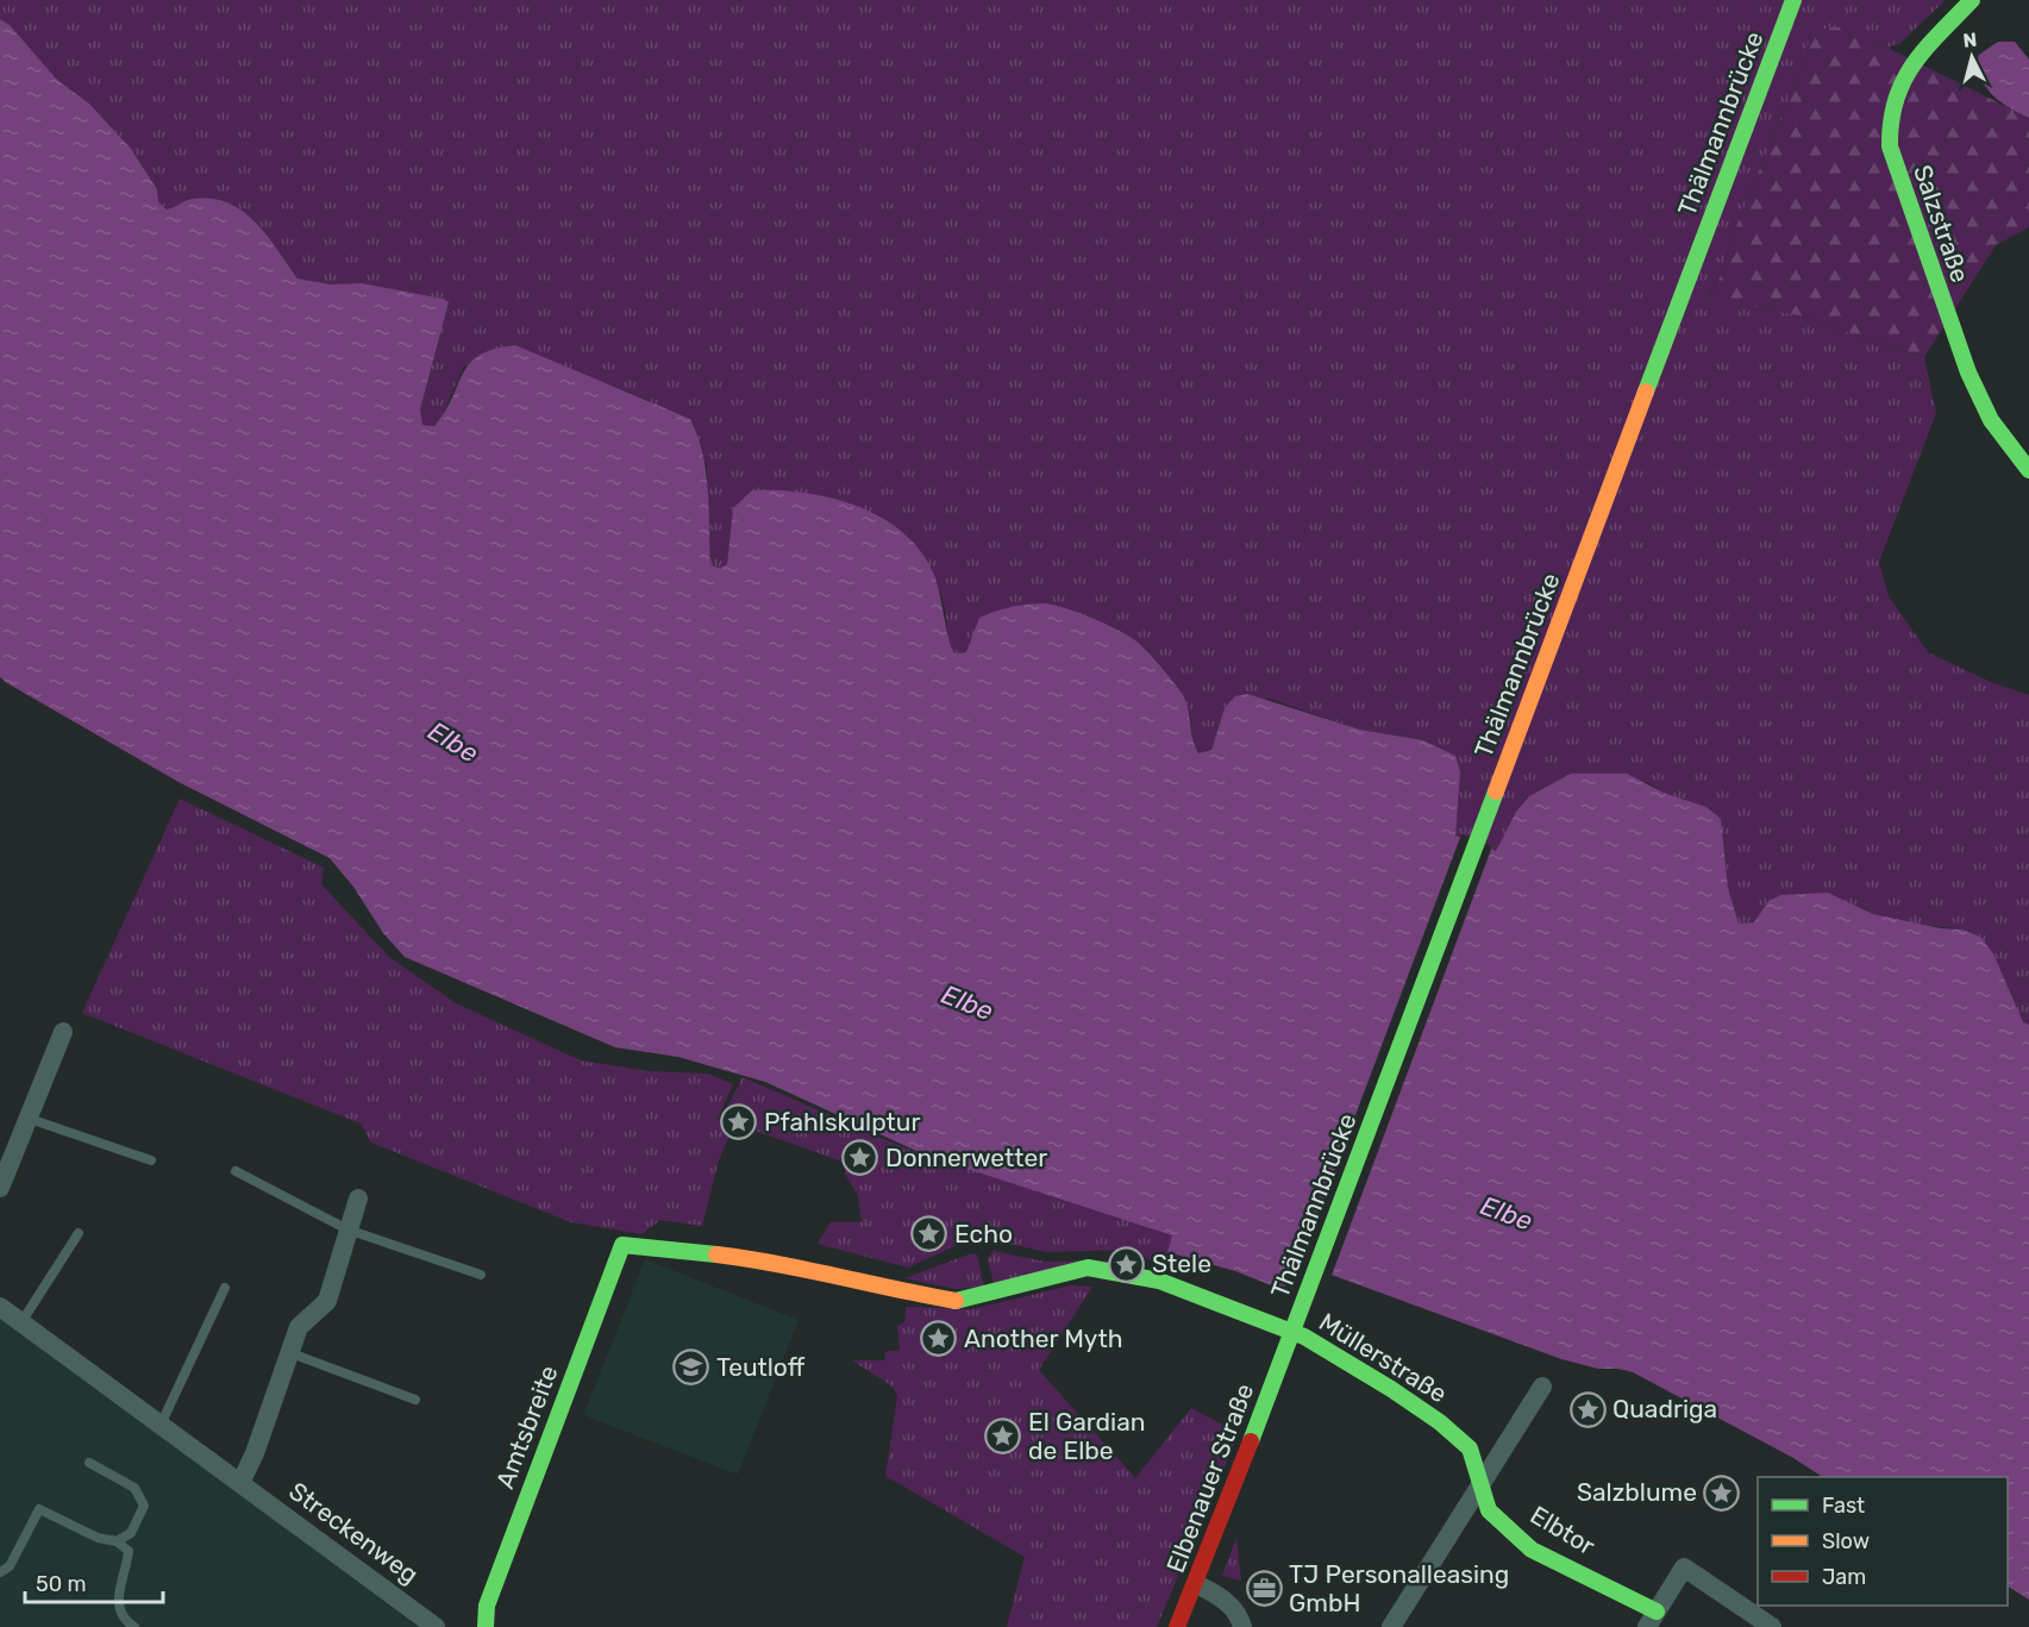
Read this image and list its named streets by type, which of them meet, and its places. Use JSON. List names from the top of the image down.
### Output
{
  "streets": {
    "street": [
      "Thälmannbrücke",
      "Salzstraße",
      "Müllerstraße",
      "Amtsbreite",
      "Elbenauer Straße",
      "Elbtor",
      "Streckenweg"
    ]
  },
  "crossings": [
    ["Thälmannbrücke", "Elbenauer Straße"],
    ["Müllerstraße", "Amtsbreite"],
    ["Müllerstraße", "Elbtor"]
  ],
  "water": ["Elbe"],
  "places": {
    "place": [
      "Pfahlskulptur",
      "Donnerwetter",
      "Echo",
      "Stele",
      "Another Myth",
      "Quadriga",
      "El Gardian de Elbe",
      "Salzblume"
    ],
    "school or university": ["Teutloff"],
    "office": ["TJ Personalleasing GmbH"]
  },
  "legend": ["Fast", "Slow", "Jam"],
  "scale_bar": "50 m",
  "north": "top"
}
